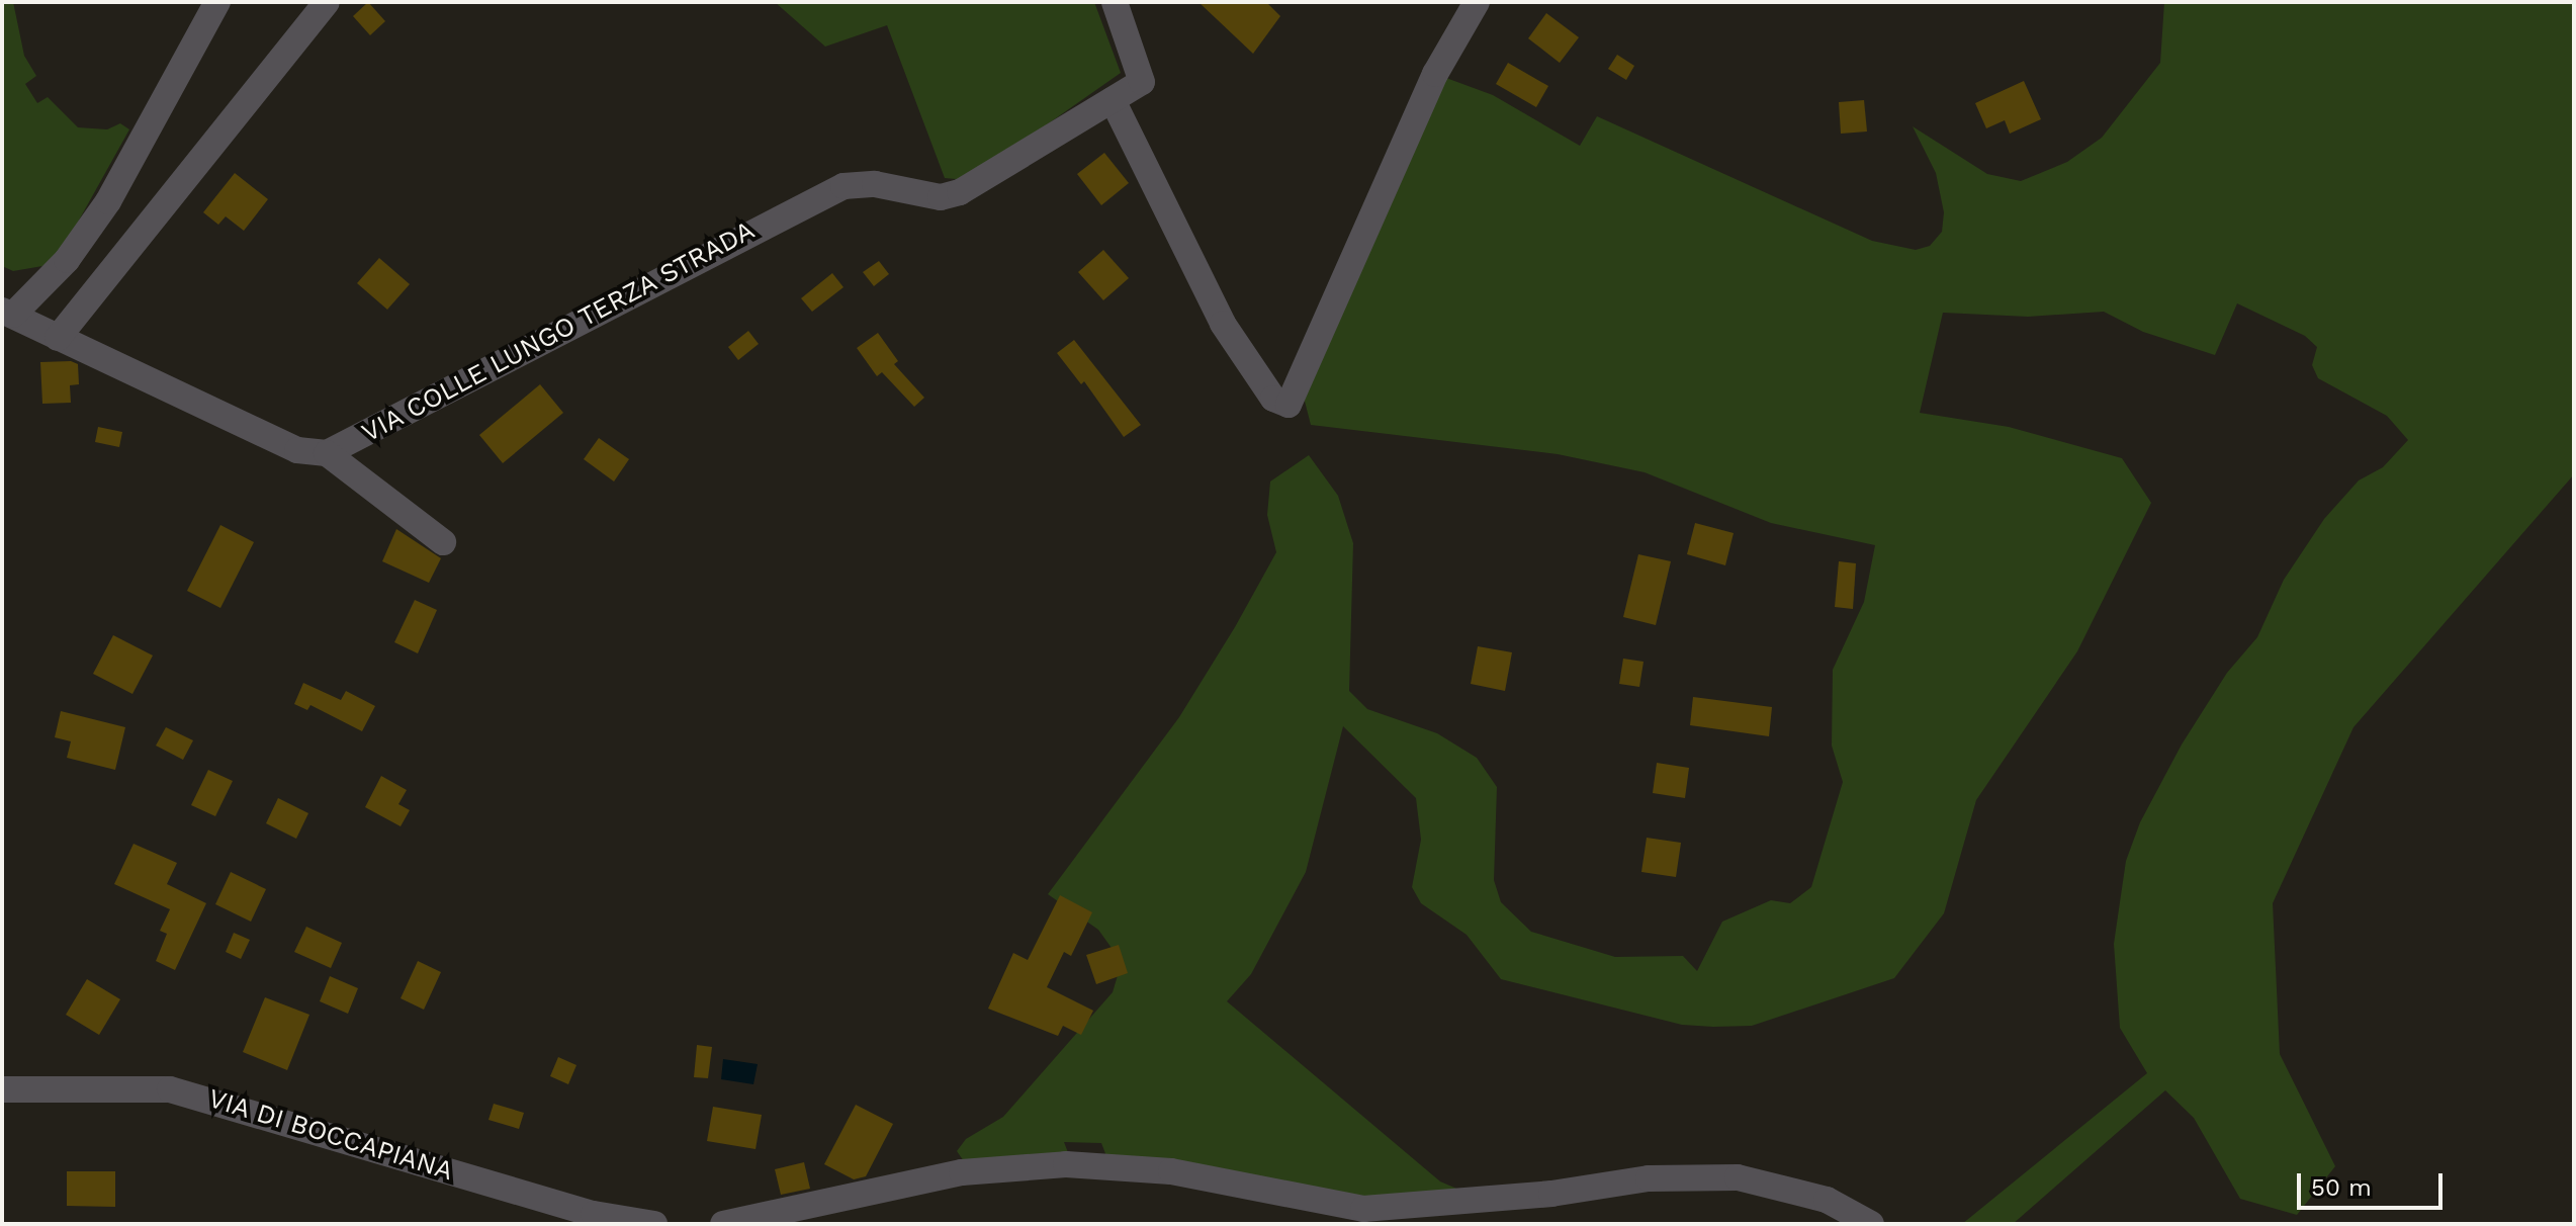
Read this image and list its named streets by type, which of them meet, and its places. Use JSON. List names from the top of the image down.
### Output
{
  "streets": {
    "street": ["VIA COLLE LUNGO TERZA STRADA", "VIA DI BOCCAPIANA"]
  },
  "scale_bar": "50 m"
}
